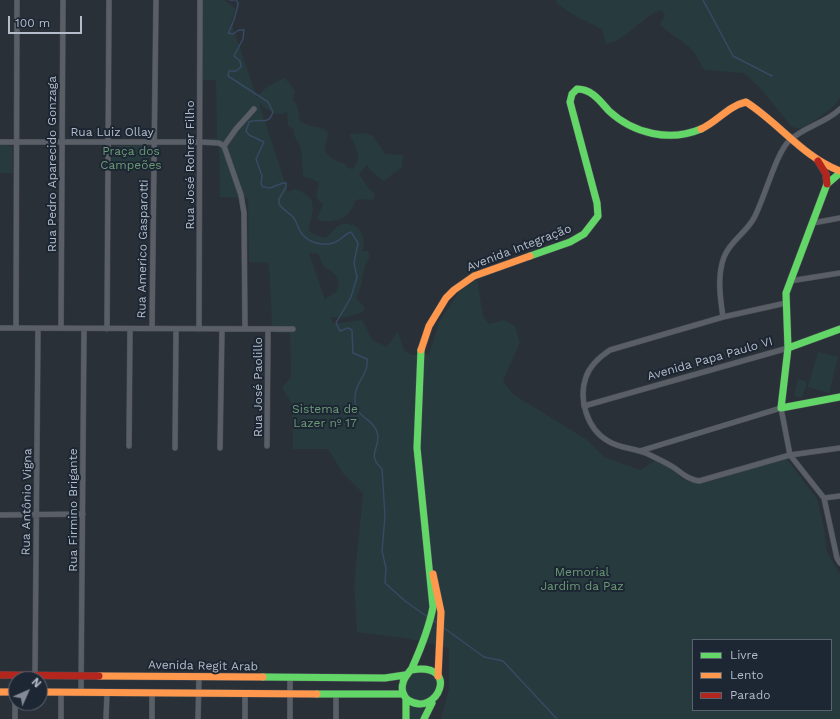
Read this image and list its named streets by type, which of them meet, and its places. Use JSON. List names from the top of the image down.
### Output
{
  "streets": {
    "main road": ["Avenida Integração", "Avenida Papa Paulo VI", "Avenida Regit Arab"],
    "street": [
      "Rua Luiz Ollay",
      "Rua Pedro Aparecido Gonzaga",
      "Rua José Rohrer Filho",
      "Rua Americo Gasparotti",
      "Rua José Paolillo",
      "Rua Antônio Vigna",
      "Rua Firmino Brigante"
    ]
  },
  "crossings": [
    ["Rua Luiz Ollay", "Rua Pedro Aparecido Gonzaga"],
    ["Rua Luiz Ollay", "Rua José Rohrer Filho"],
    ["Rua Luiz Ollay", "Rua Americo Gasparotti"],
    ["Avenida Integração", "Avenida Regit Arab"],
    ["Rua Firmino Brigante", "Avenida Regit Arab"]
  ],
  "parks": ["Praça dos Campeões", "Sistema de Lazer nº 17", "Memorial Jardim da Paz"],
  "legend": ["Livre", "Lento", "Parado"],
  "scale_bar": "100 m",
  "north": "top right"
}
